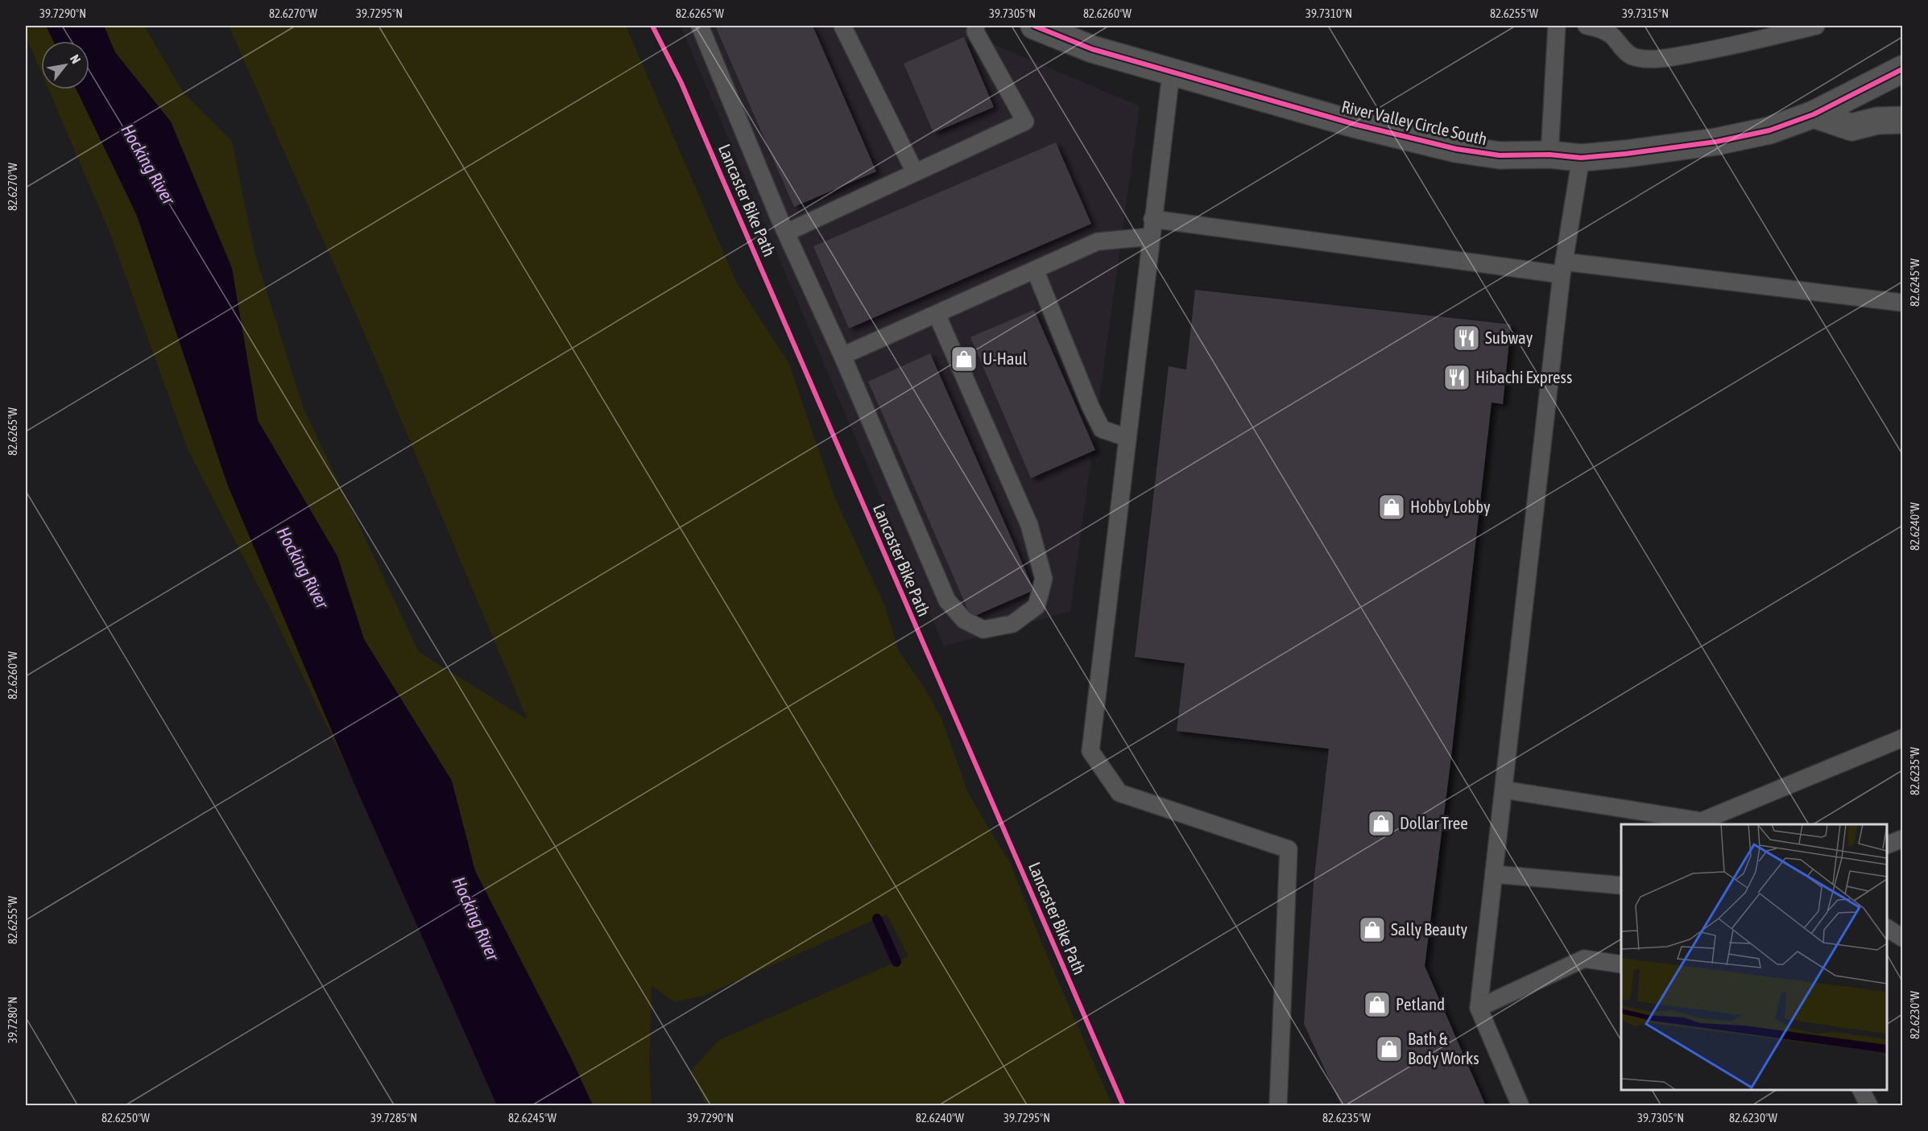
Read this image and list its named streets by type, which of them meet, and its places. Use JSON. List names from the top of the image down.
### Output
{
  "streets": {
    "street": ["River Valley Circle South"],
    "cycle path": ["Lancaster Bike Path"]
  },
  "water": ["Hocking River"],
  "places": {
    "restaurant": ["Subway", "Hibachi Express"],
    "shop": [
      "U-Haul",
      "Hobby Lobby",
      "Dollar Tree",
      "Sally Beauty",
      "Petland",
      "Bath & Body Works"
    ]
  },
  "north": "top right",
  "coordinates": [
    "39.7290°N",
    "82.6270°W",
    "39.7295°N",
    "82.6265°W",
    "39.7305°N",
    "82.6260°W",
    "39.7310°N",
    "82.6255°W",
    "39.7315°N",
    "82.6245°W",
    "82.6240°W",
    "82.6235°W",
    "82.6230°W",
    "39.7280°N",
    "82.6250°W",
    "39.7285°N"
  ]
}
